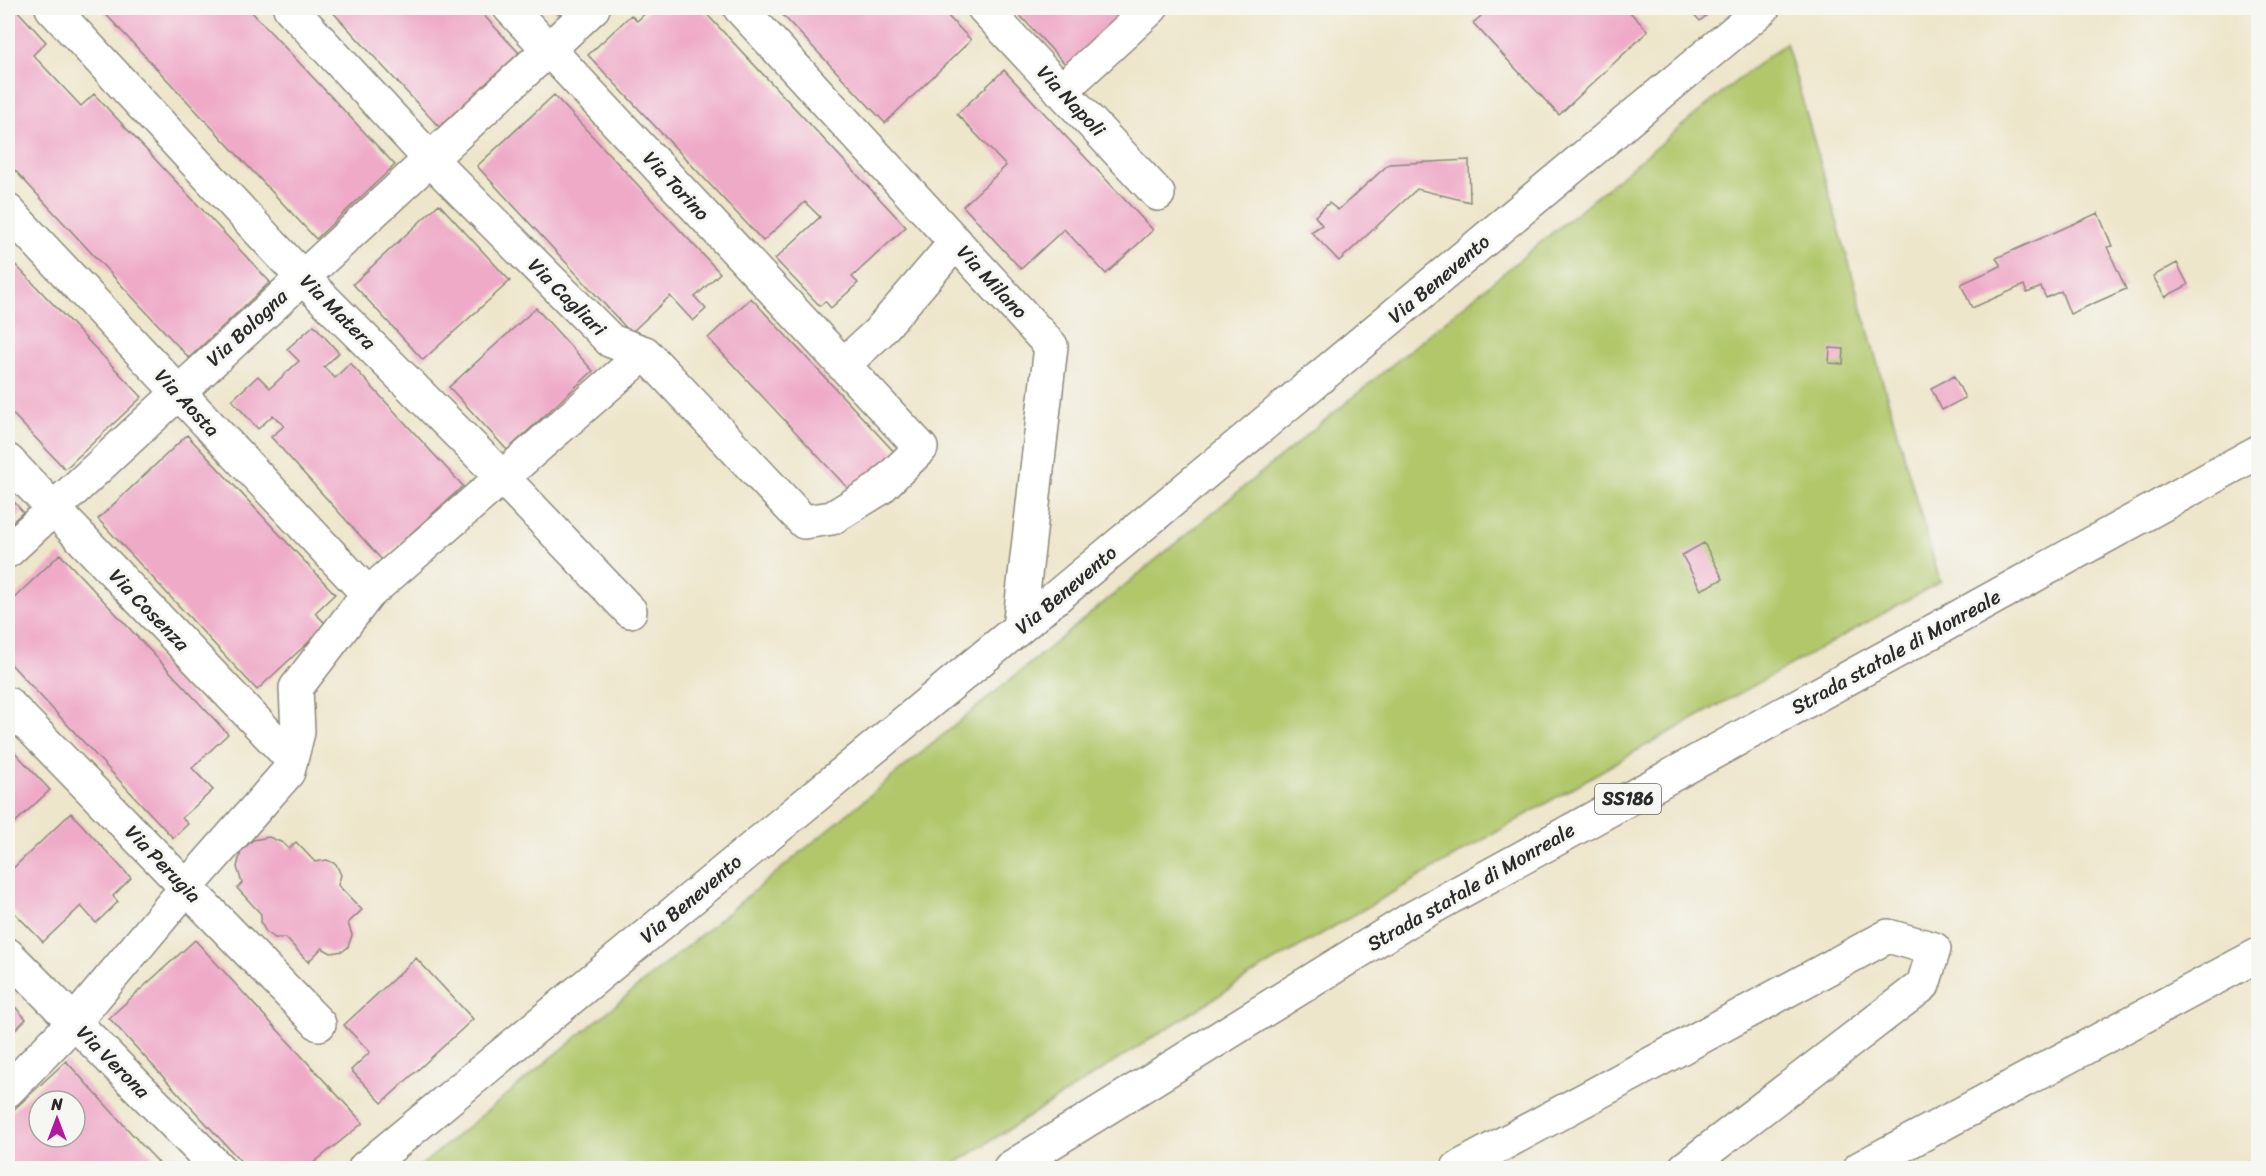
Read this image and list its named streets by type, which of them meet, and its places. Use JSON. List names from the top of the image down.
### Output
{
  "streets": {
    "street": [
      "Via Napoli",
      "Via Torino",
      "Via Benevento",
      "Via Milano",
      "Via Cagliari",
      "Via Matera",
      "Via Bologna",
      "Via Aosta",
      "Via Cosenza",
      "Strada statale di Monreale",
      "SS186",
      "Via Perugia",
      "Via Verona"
    ]
  },
  "crossings": [
    ["Via Torino", "Via Cagliari"],
    ["Via Torino", "Via Bologna"],
    ["Via Benevento", "Via Milano"],
    ["Via Cagliari", "Via Bologna"],
    ["Via Matera", "Via Bologna"],
    ["Via Bologna", "Via Aosta"],
    ["Via Bologna", "Via Cosenza"]
  ],
  "north": "top"
}
